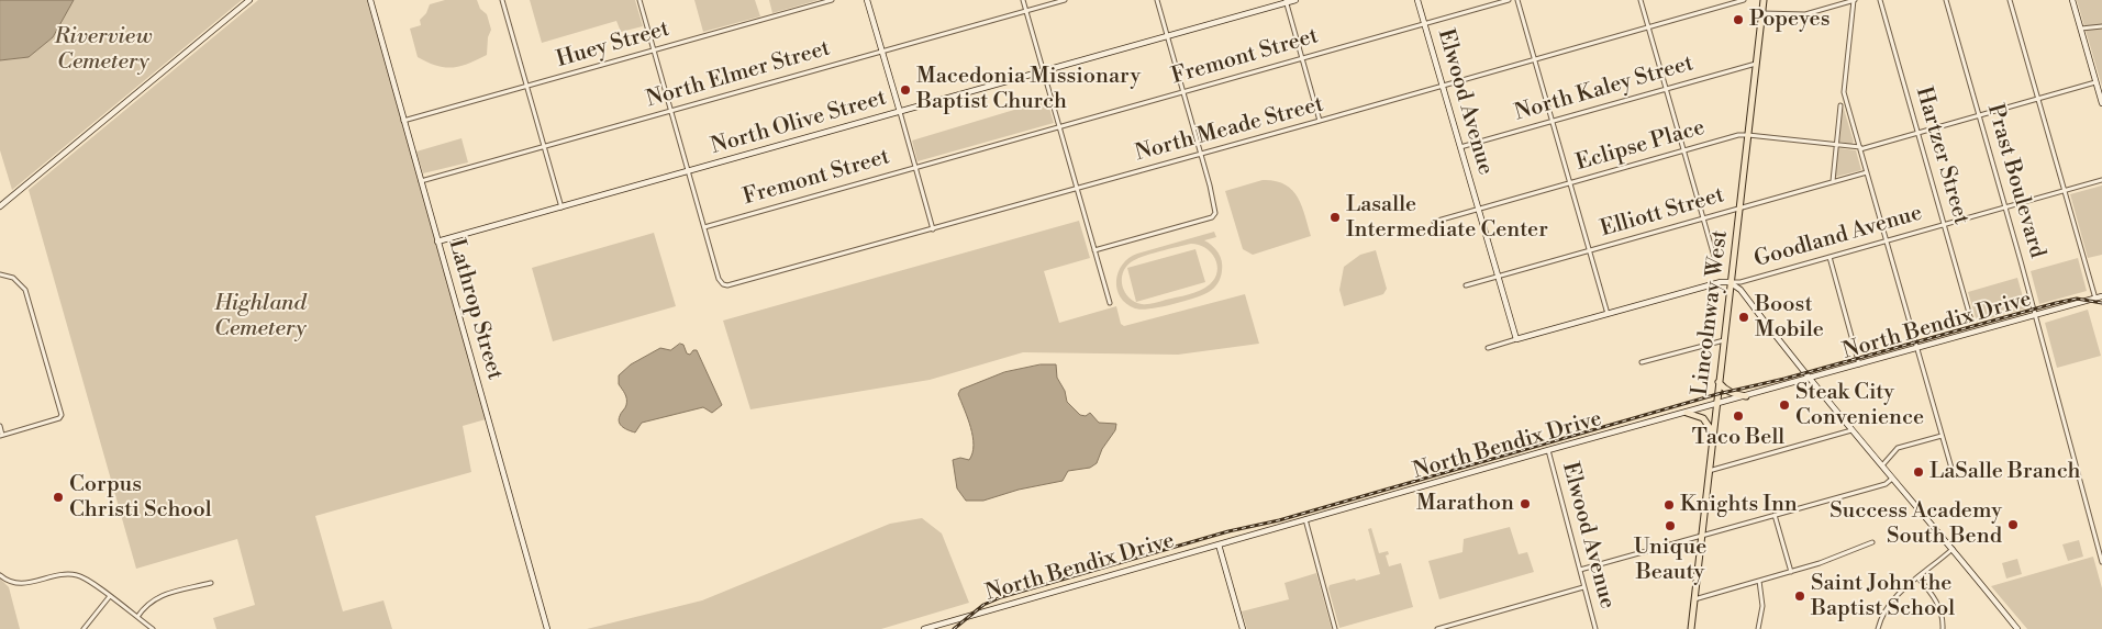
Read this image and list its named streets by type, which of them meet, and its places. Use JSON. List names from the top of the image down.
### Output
{
  "streets": {
    "main road": ["Lincolnway West"],
    "street": [
      "Huey Street",
      "Fremont Street",
      "North Elmer Street",
      "North Kaley Street",
      "Elwood Avenue",
      "North Olive Street",
      "North Meade Street",
      "Eclipse Place",
      "Hartzer Street",
      "Prast Boulevard",
      "Elliott Street",
      "Goodland Avenue",
      "Lathrop Street",
      "North Bendix Drive"
    ]
  },
  "crossings": [
    ["Huey Street", "Lathrop Street"],
    ["Fremont Street", "Elwood Avenue"],
    ["Fremont Street", "North Meade Street"],
    ["North Elmer Street", "Lathrop Street"],
    ["North Kaley Street", "Elwood Avenue"],
    ["North Kaley Street", "Lincolnway West"],
    ["Elwood Avenue", "North Meade Street"],
    ["Elwood Avenue", "Eclipse Place"],
    ["Elwood Avenue", "Elliott Street"],
    ["Elwood Avenue", "Goodland Avenue"],
    ["Elwood Avenue", "North Bendix Drive"],
    ["North Olive Street", "Lathrop Street"],
    ["Eclipse Place", "Hartzer Street"],
    ["Eclipse Place", "Prast Boulevard"],
    ["Eclipse Place", "Lincolnway West"],
    ["Hartzer Street", "Goodland Avenue"],
    ["Prast Boulevard", "Goodland Avenue"],
    ["Prast Boulevard", "North Bendix Drive"],
    ["Elliott Street", "Lincolnway West"],
    ["Goodland Avenue", "Lincolnway West"],
    ["Lincolnway West", "North Bendix Drive"]
  ],
  "parks": ["Riverview Cemetery", "Highland Cemetery"],
  "places": [
    "Popeyes",
    "Macedonia Missionary Baptist Church",
    "Lasalle Intermediate Center",
    "Boost Mobile",
    "Steak City Convenience",
    "Taco Bell",
    "LaSalle Branch",
    "Corpus Christi School",
    "Marathon",
    "Knights Inn",
    "Success Academy South Bend",
    "Unique Beauty",
    "Saint John the Baptist School"
  ]
}
